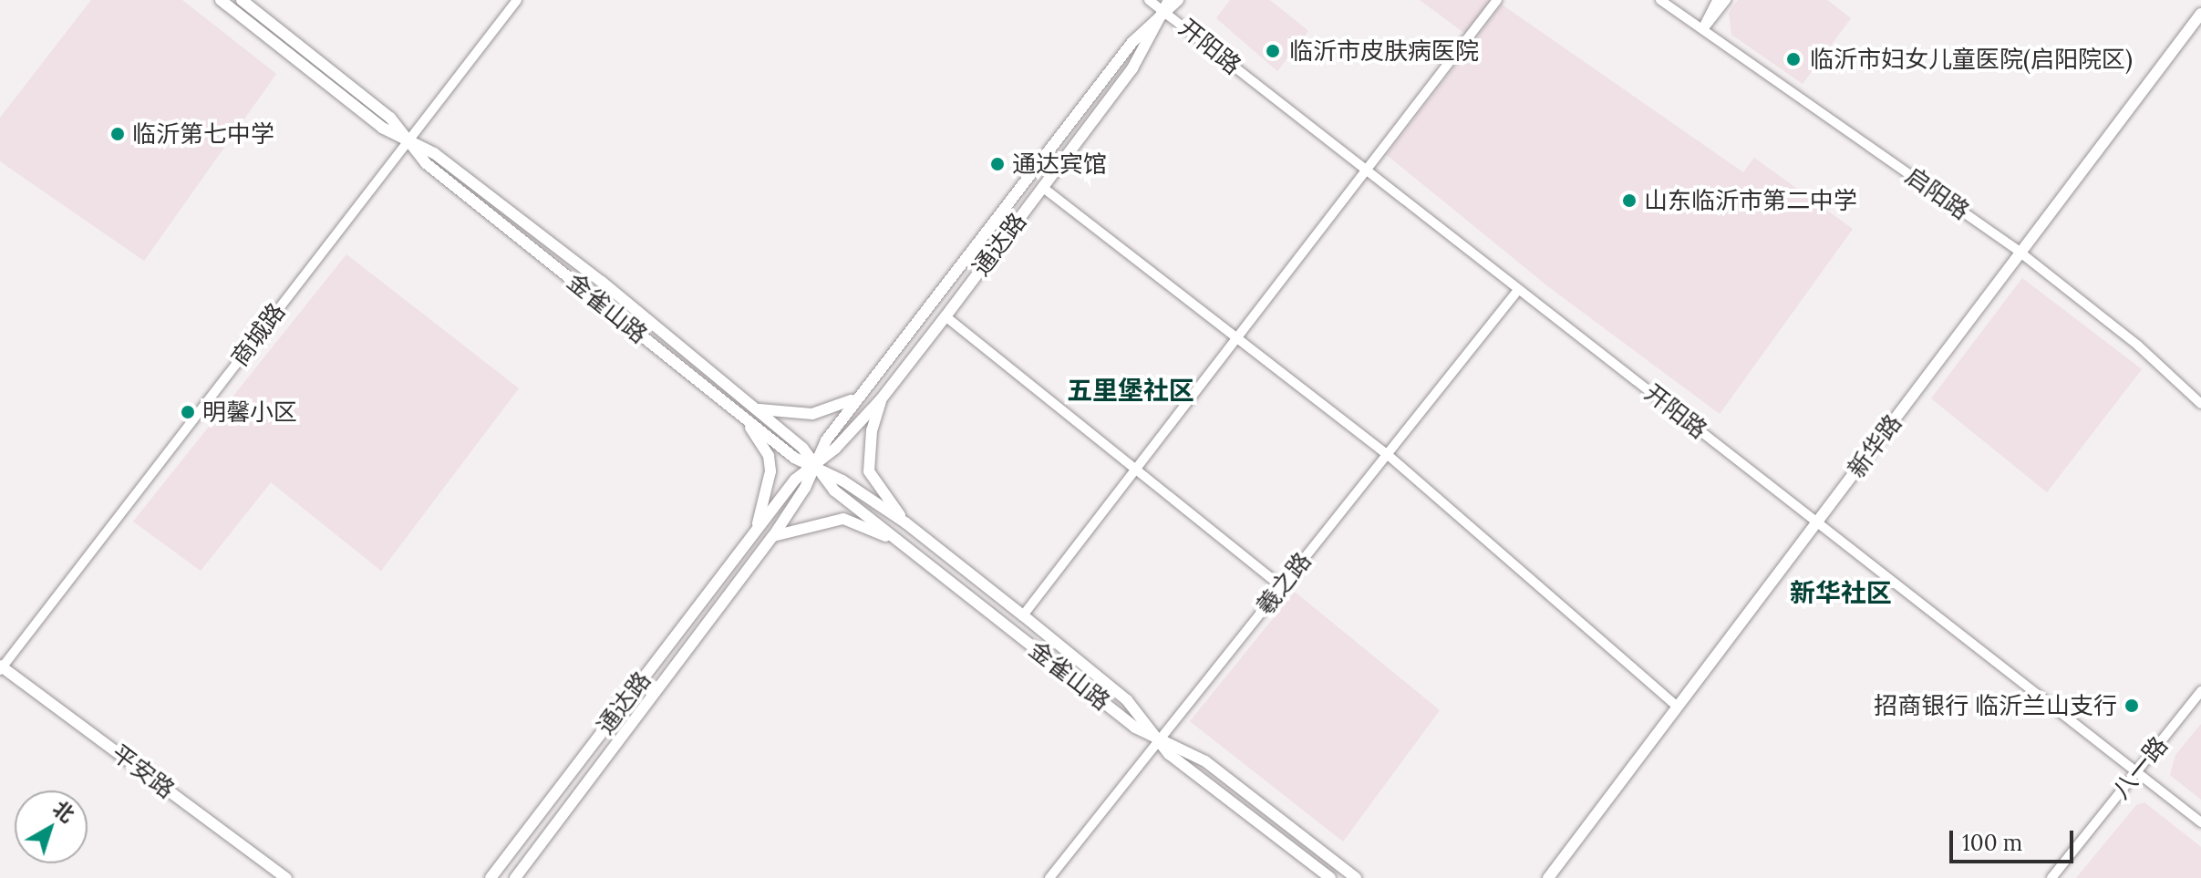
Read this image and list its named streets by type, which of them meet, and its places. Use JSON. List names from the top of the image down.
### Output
{
  "streets": {
    "main road": [
      "通达路",
      "金雀山路",
      "新华路",
      "平安路"
    ],
    "street": [
      "开阳路",
      "启阳路",
      "商城路",
      "羲之路",
      "八一路"
    ]
  },
  "crossings": [
    ["开阳路", "通达路"],
    ["开阳路", "新华路"],
    ["开阳路", "羲之路"],
    ["开阳路", "八一路"],
    ["启阳路", "新华路"],
    ["通达路", "金雀山路"],
    ["金雀山路", "商城路"],
    ["金雀山路", "羲之路"],
    ["商城路", "平安路"]
  ],
  "districts": ["五里堡社区", "新华社区"],
  "places": [
    "临沂市皮肤病医院",
    "临沂市妇女儿童医院(启阳院区)",
    "临沂第七中学",
    "通达宾馆",
    "山东临沂市第二中学",
    "明馨小区",
    "招商银行 临沂兰山支行"
  ],
  "scale_bar": "100 m",
  "north": "top right"
}
